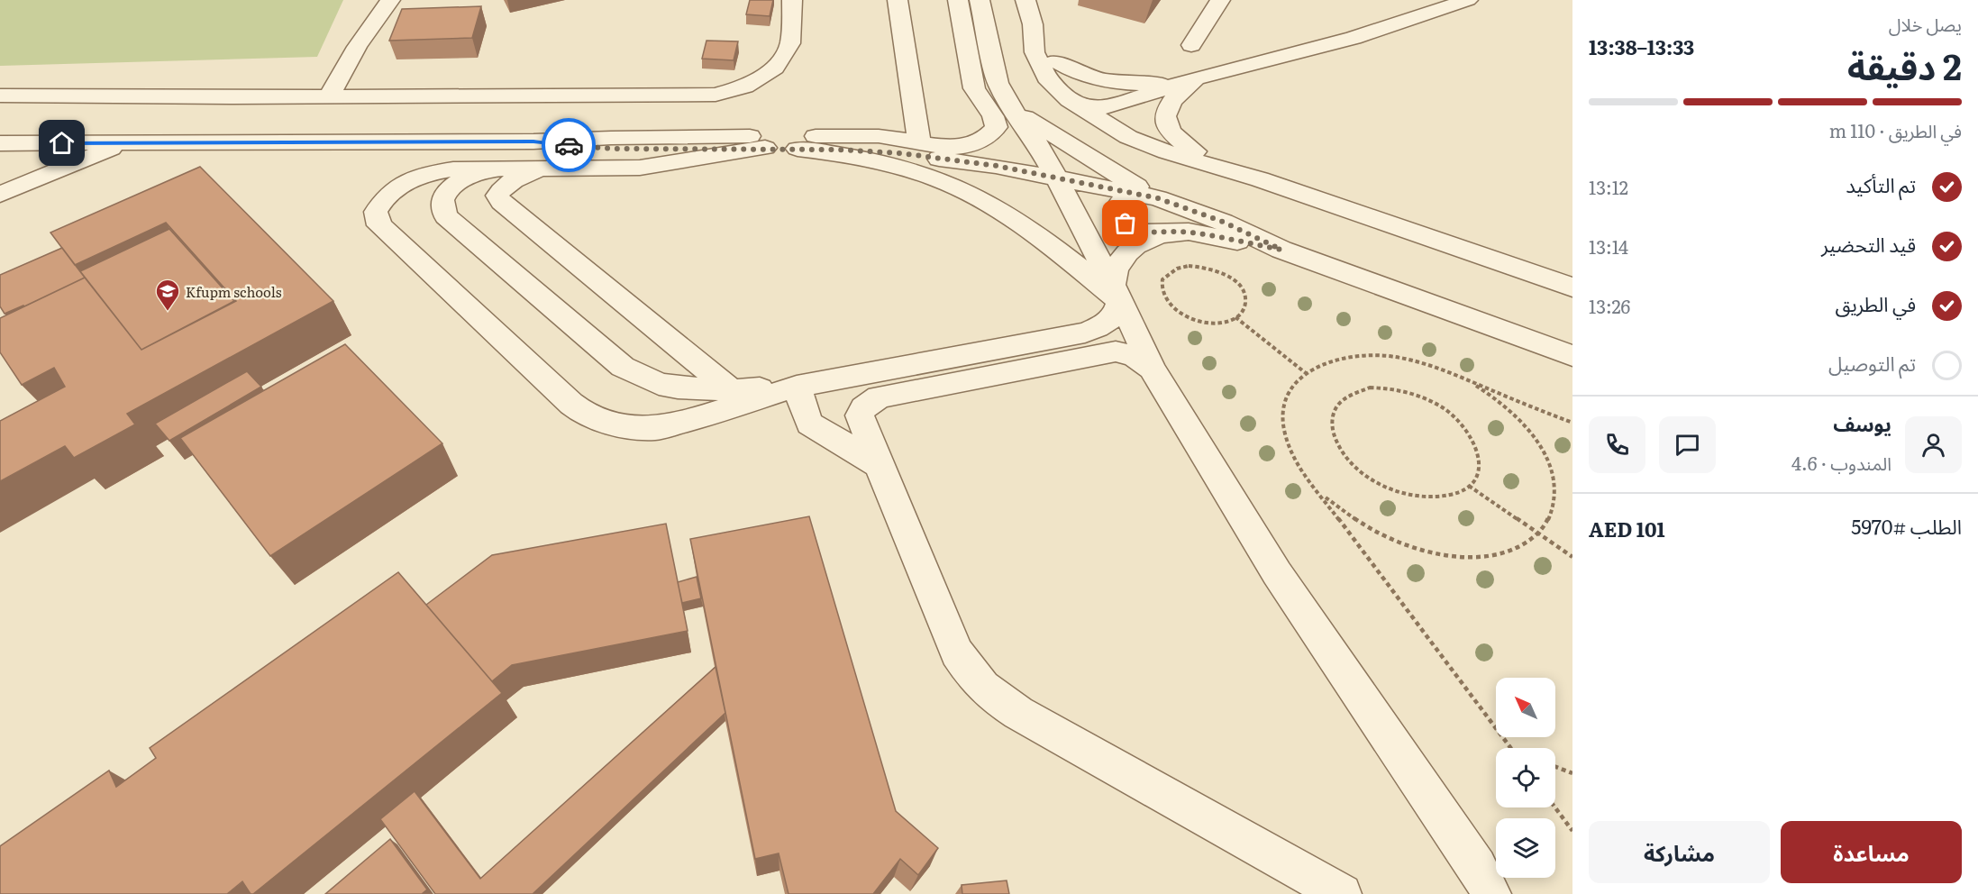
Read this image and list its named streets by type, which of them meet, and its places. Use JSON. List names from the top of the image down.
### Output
{
  "places": {
    "school or university": ["Kfupm schools"]
  },
  "north": "top left",
  "page": {
    "heading": ["2 دقيقة", "يصل خلال", "13:33–13:38"],
    "panel": [
      "يوسف",
      "المندوب · 4.6",
      "الطلب #5970",
      "AED 101"
    ],
    "bar": "في الطريق · 110 m",
    "list": [
      ["تم التأكيد", "13:12"],
      ["قيد التحضير", "13:14"],
      ["في الطريق", "13:26"],
      "تم التوصيل"
    ],
    "buttons": ["مساعدة", "مشاركة"]
  }
}
